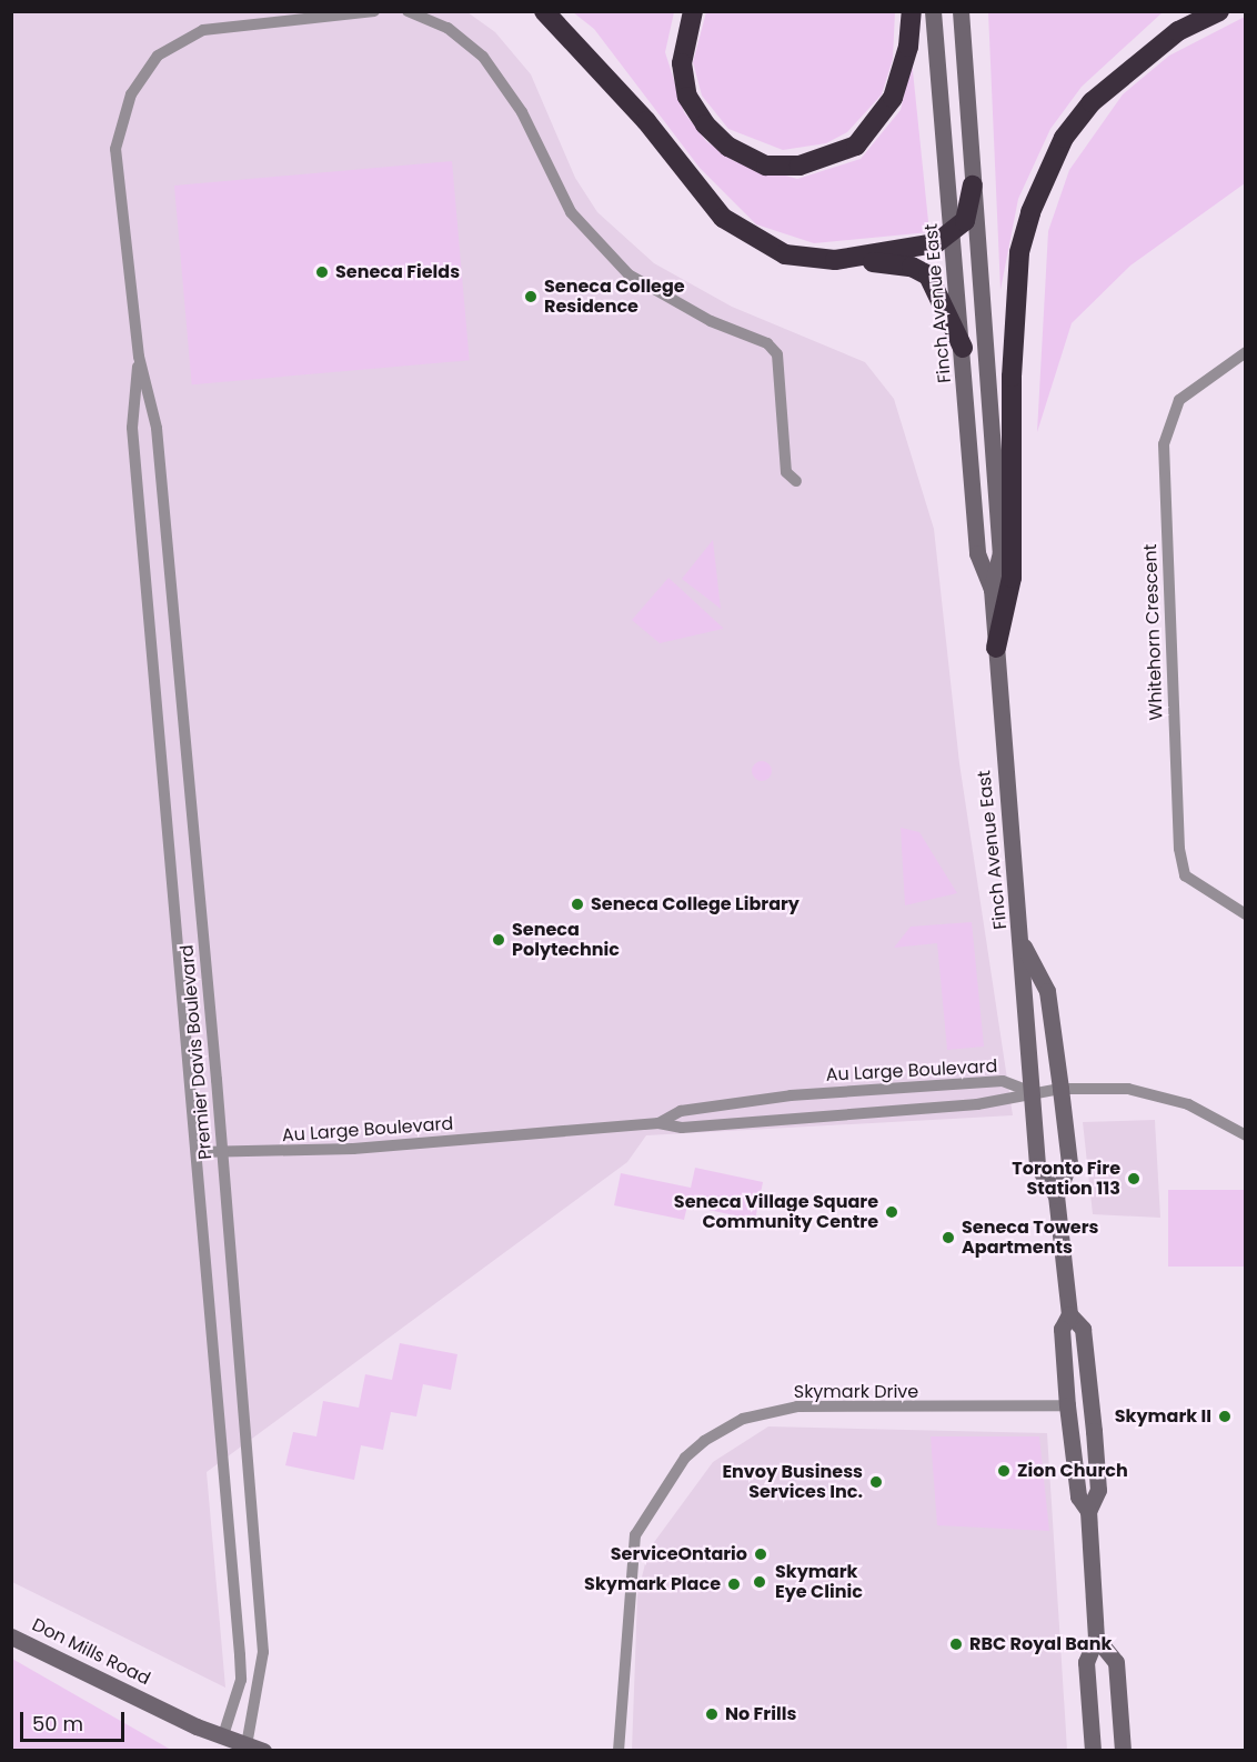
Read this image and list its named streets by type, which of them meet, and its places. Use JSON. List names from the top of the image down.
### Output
{
  "streets": {
    "main road": ["Finch Avenue East", "Don Mills Road"],
    "street": [
      "Whitehorn Crescent",
      "Premier Davis Boulevard",
      "Au Large Boulevard",
      "Skymark Drive"
    ]
  },
  "crossings": [
    ["Finch Avenue East", "Au Large Boulevard"],
    ["Finch Avenue East", "Skymark Drive"],
    ["Premier Davis Boulevard", "Au Large Boulevard"],
    ["Premier Davis Boulevard", "Don Mills Road"]
  ],
  "places": [
    "Seneca Fields",
    "Seneca College Residence",
    "Seneca College Library",
    "Seneca Polytechnic",
    "Toronto Fire Station 113",
    "Seneca Village Square Community Centre",
    "Seneca Towers Apartments",
    "Skymark II",
    "Zion Church",
    "Envoy Business Services Inc.",
    "ServiceOntario",
    "Skymark Eye Clinic",
    "Skymark Place",
    "RBC Royal Bank",
    "No Frills"
  ],
  "scale_bar": "50 m"
}
